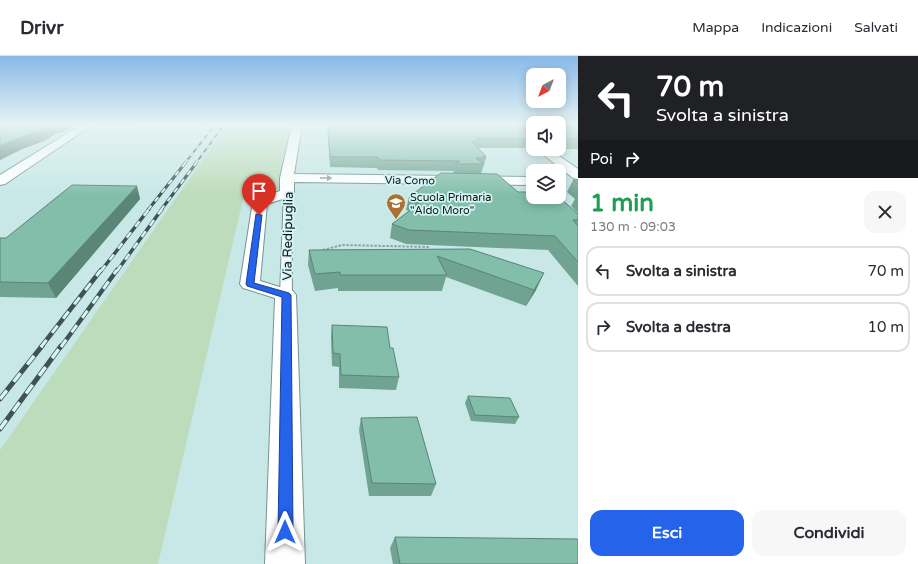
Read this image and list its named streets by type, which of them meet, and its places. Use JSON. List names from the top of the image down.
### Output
{
  "streets": {
    "street": ["Via Como", "Via Redipuglia"]
  },
  "crossings": [
    ["Via Como", "Via Redipuglia"]
  ],
  "one_way": ["Via Como"],
  "places": {
    "school or university": ["Scuola Primaria \"Aldo Moro\""]
  },
  "north": "bottom left",
  "page": {
    "header": "Drivr",
    "nav": ["Mappa", "Indicazioni", "Salvati"],
    "turn": ["70 m", "Svolta a sinistra"],
    "then": "Poi",
    "heading": ["1 min", "130 m · 09:03"],
    "list": [
      {
        "name": "Svolta a sinistra",
        "value": "70 m"
      },
      {
        "name": "Svolta a destra",
        "value": "10 m"
      }
    ],
    "buttons": ["Esci", "Condividi"]
  }
}
